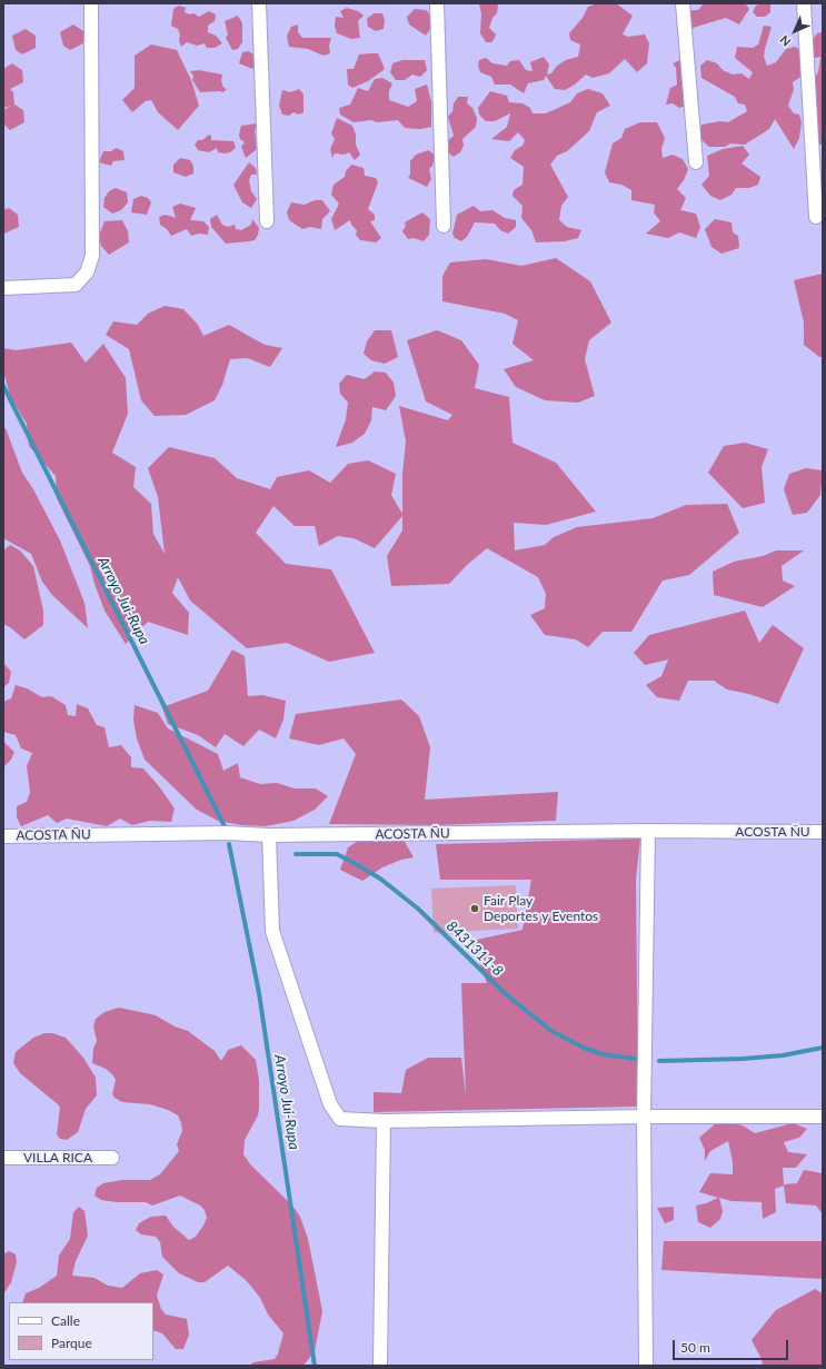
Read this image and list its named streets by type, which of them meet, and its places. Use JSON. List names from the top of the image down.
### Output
{
  "streets": {
    "street": ["ACOSTA ÑU", "VILLA RICA"]
  },
  "water": ["Arroyo Jui-Rupa", "8431311-8"],
  "places": ["Fair Play Deportes y Eventos"],
  "legend": ["Calle", "Parque"],
  "scale_bar": "50 m",
  "north": "bottom left"
}
